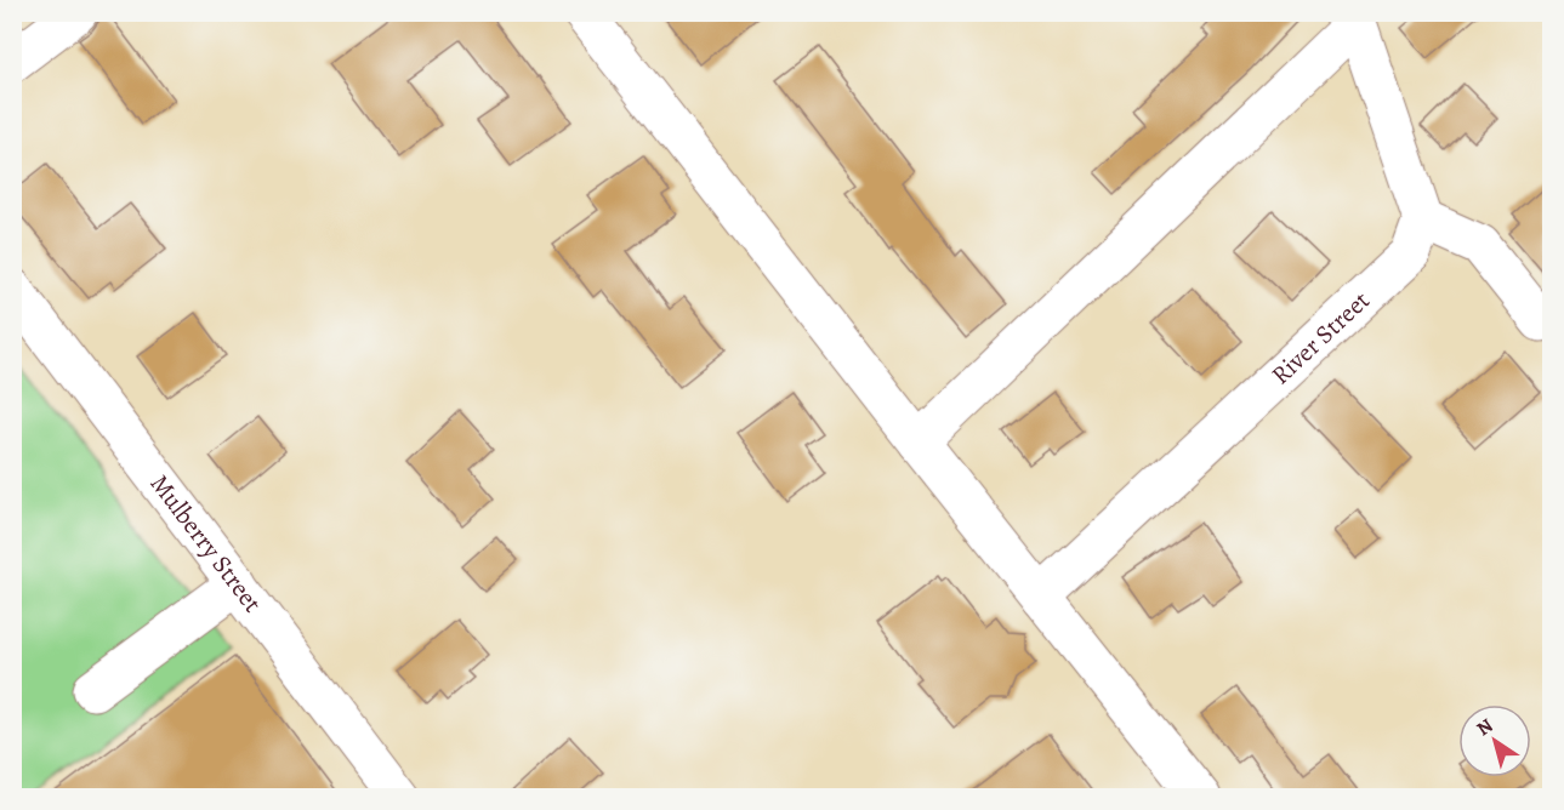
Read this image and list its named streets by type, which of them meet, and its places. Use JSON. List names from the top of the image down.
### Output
{
  "streets": {
    "street": ["River Street", "Mulberry Street"]
  },
  "north": "top left"
}
